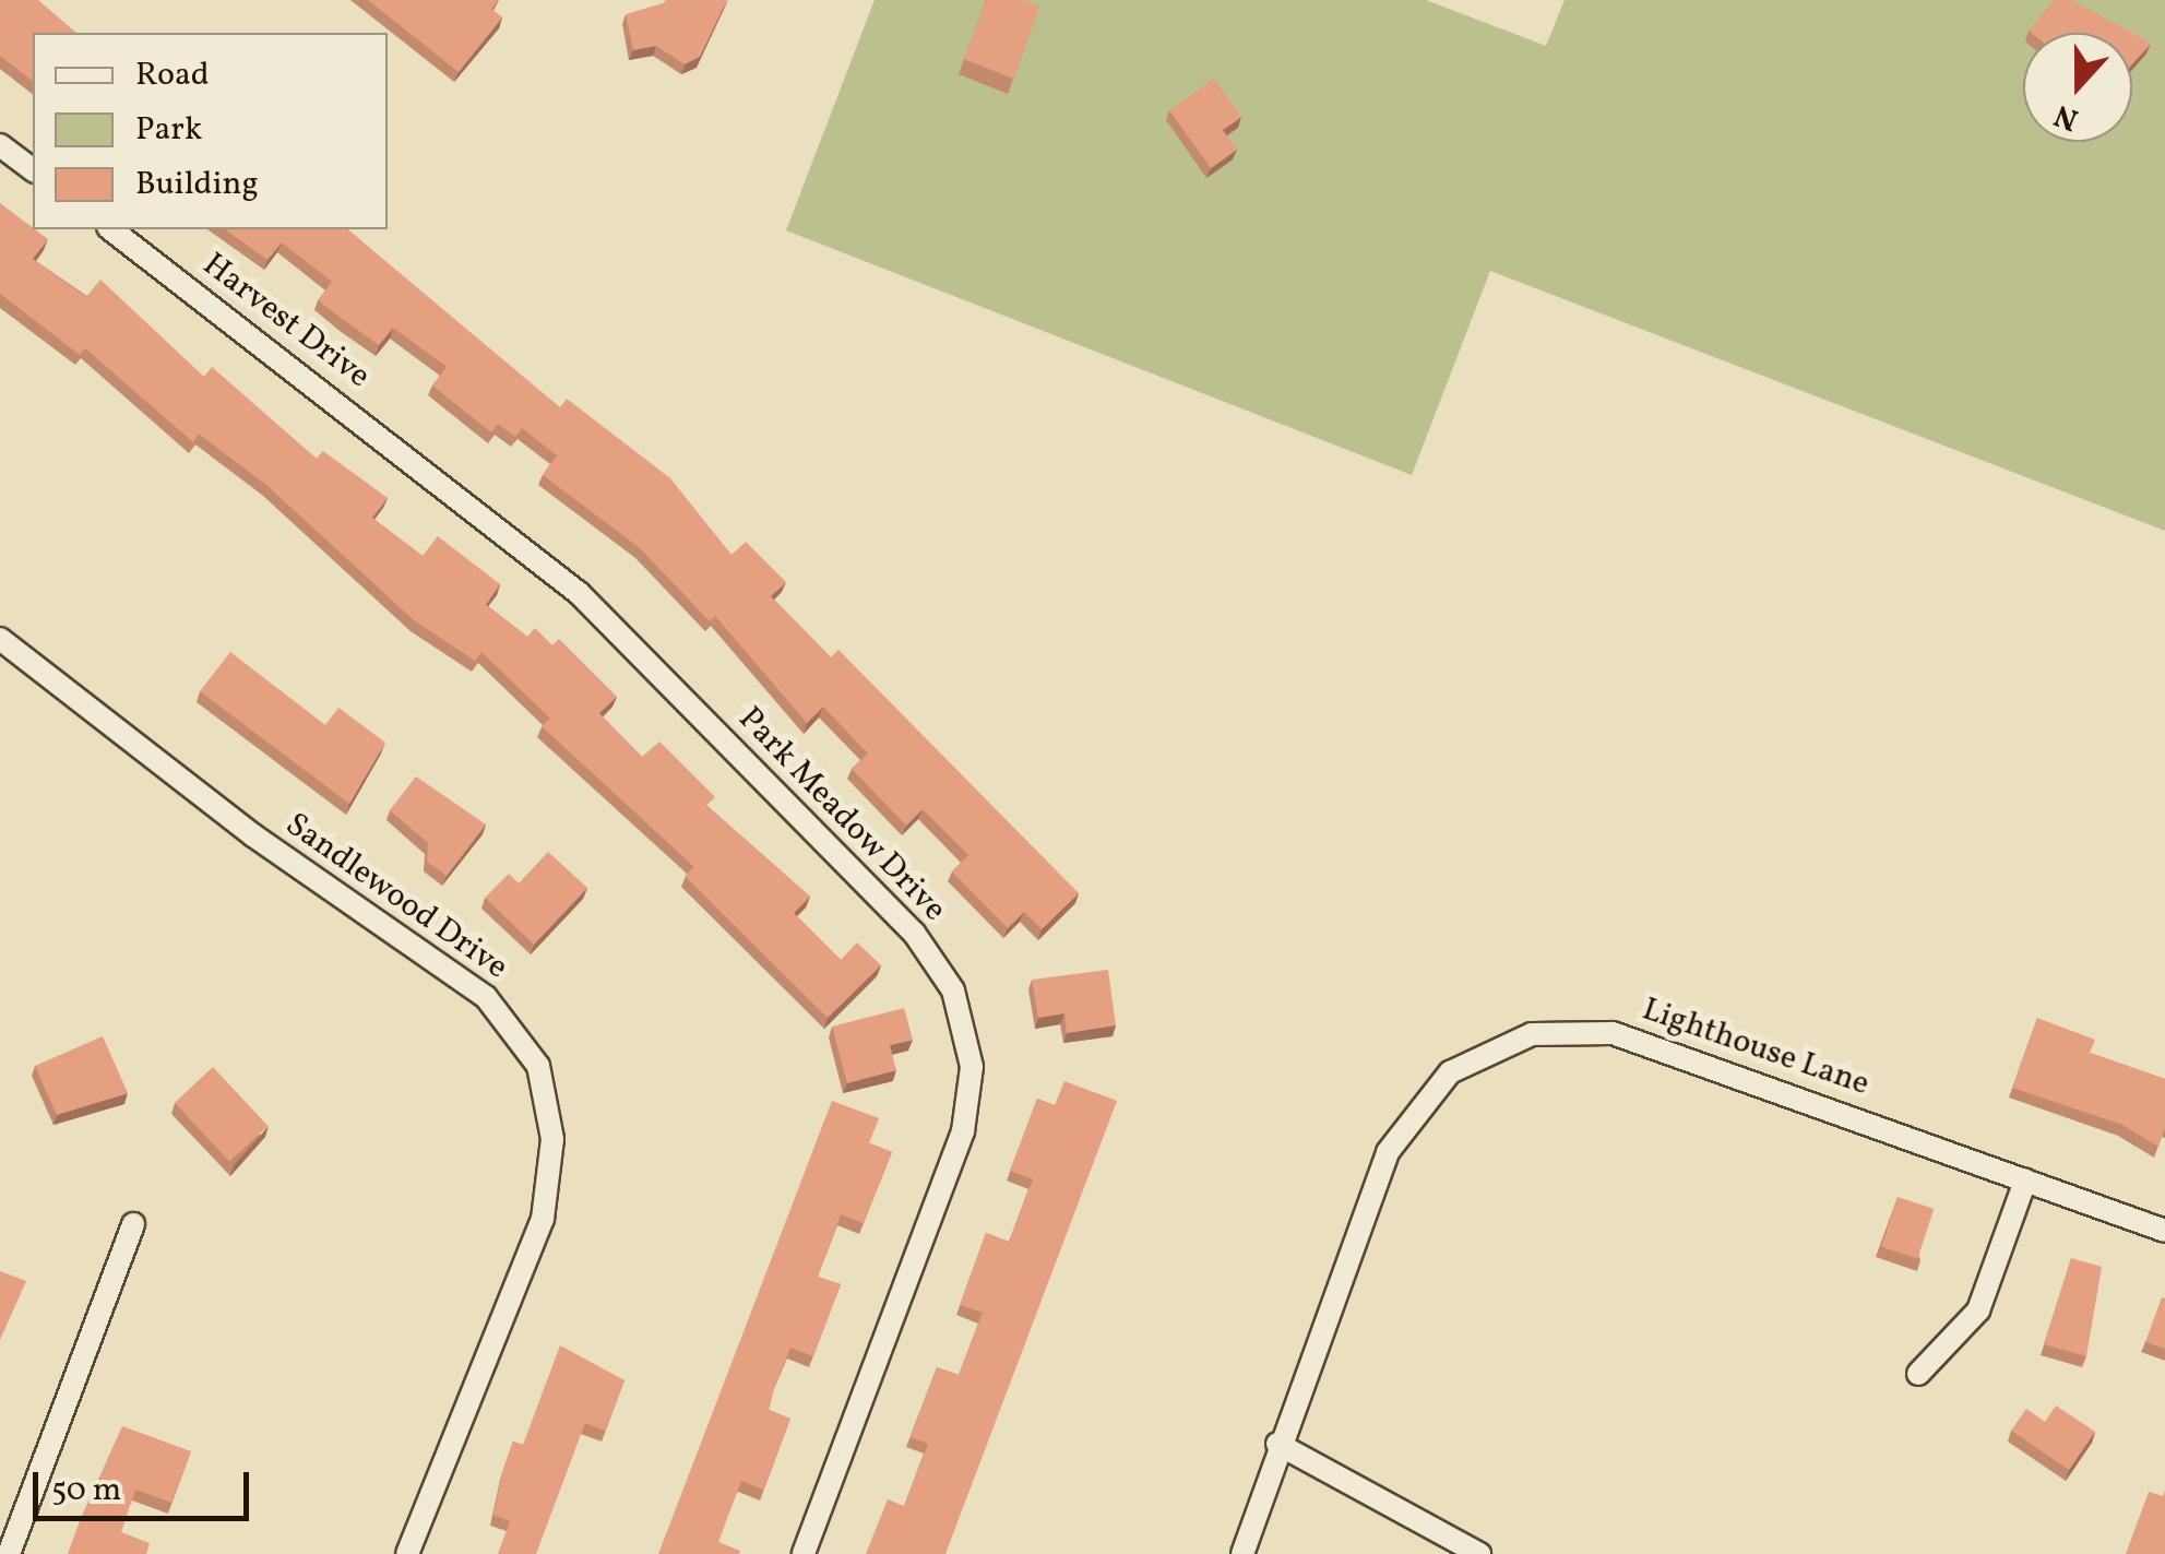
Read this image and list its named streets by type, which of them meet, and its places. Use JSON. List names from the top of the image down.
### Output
{
  "streets": {
    "street": [
      "Harvest Drive",
      "Park Meadow Drive",
      "Sandlewood Drive",
      "Lighthouse Lane"
    ]
  },
  "crossings": [
    ["Harvest Drive", "Park Meadow Drive"]
  ],
  "legend": ["Road", "Park", "Building"],
  "scale_bar": "50 m",
  "north": "bottom"
}
